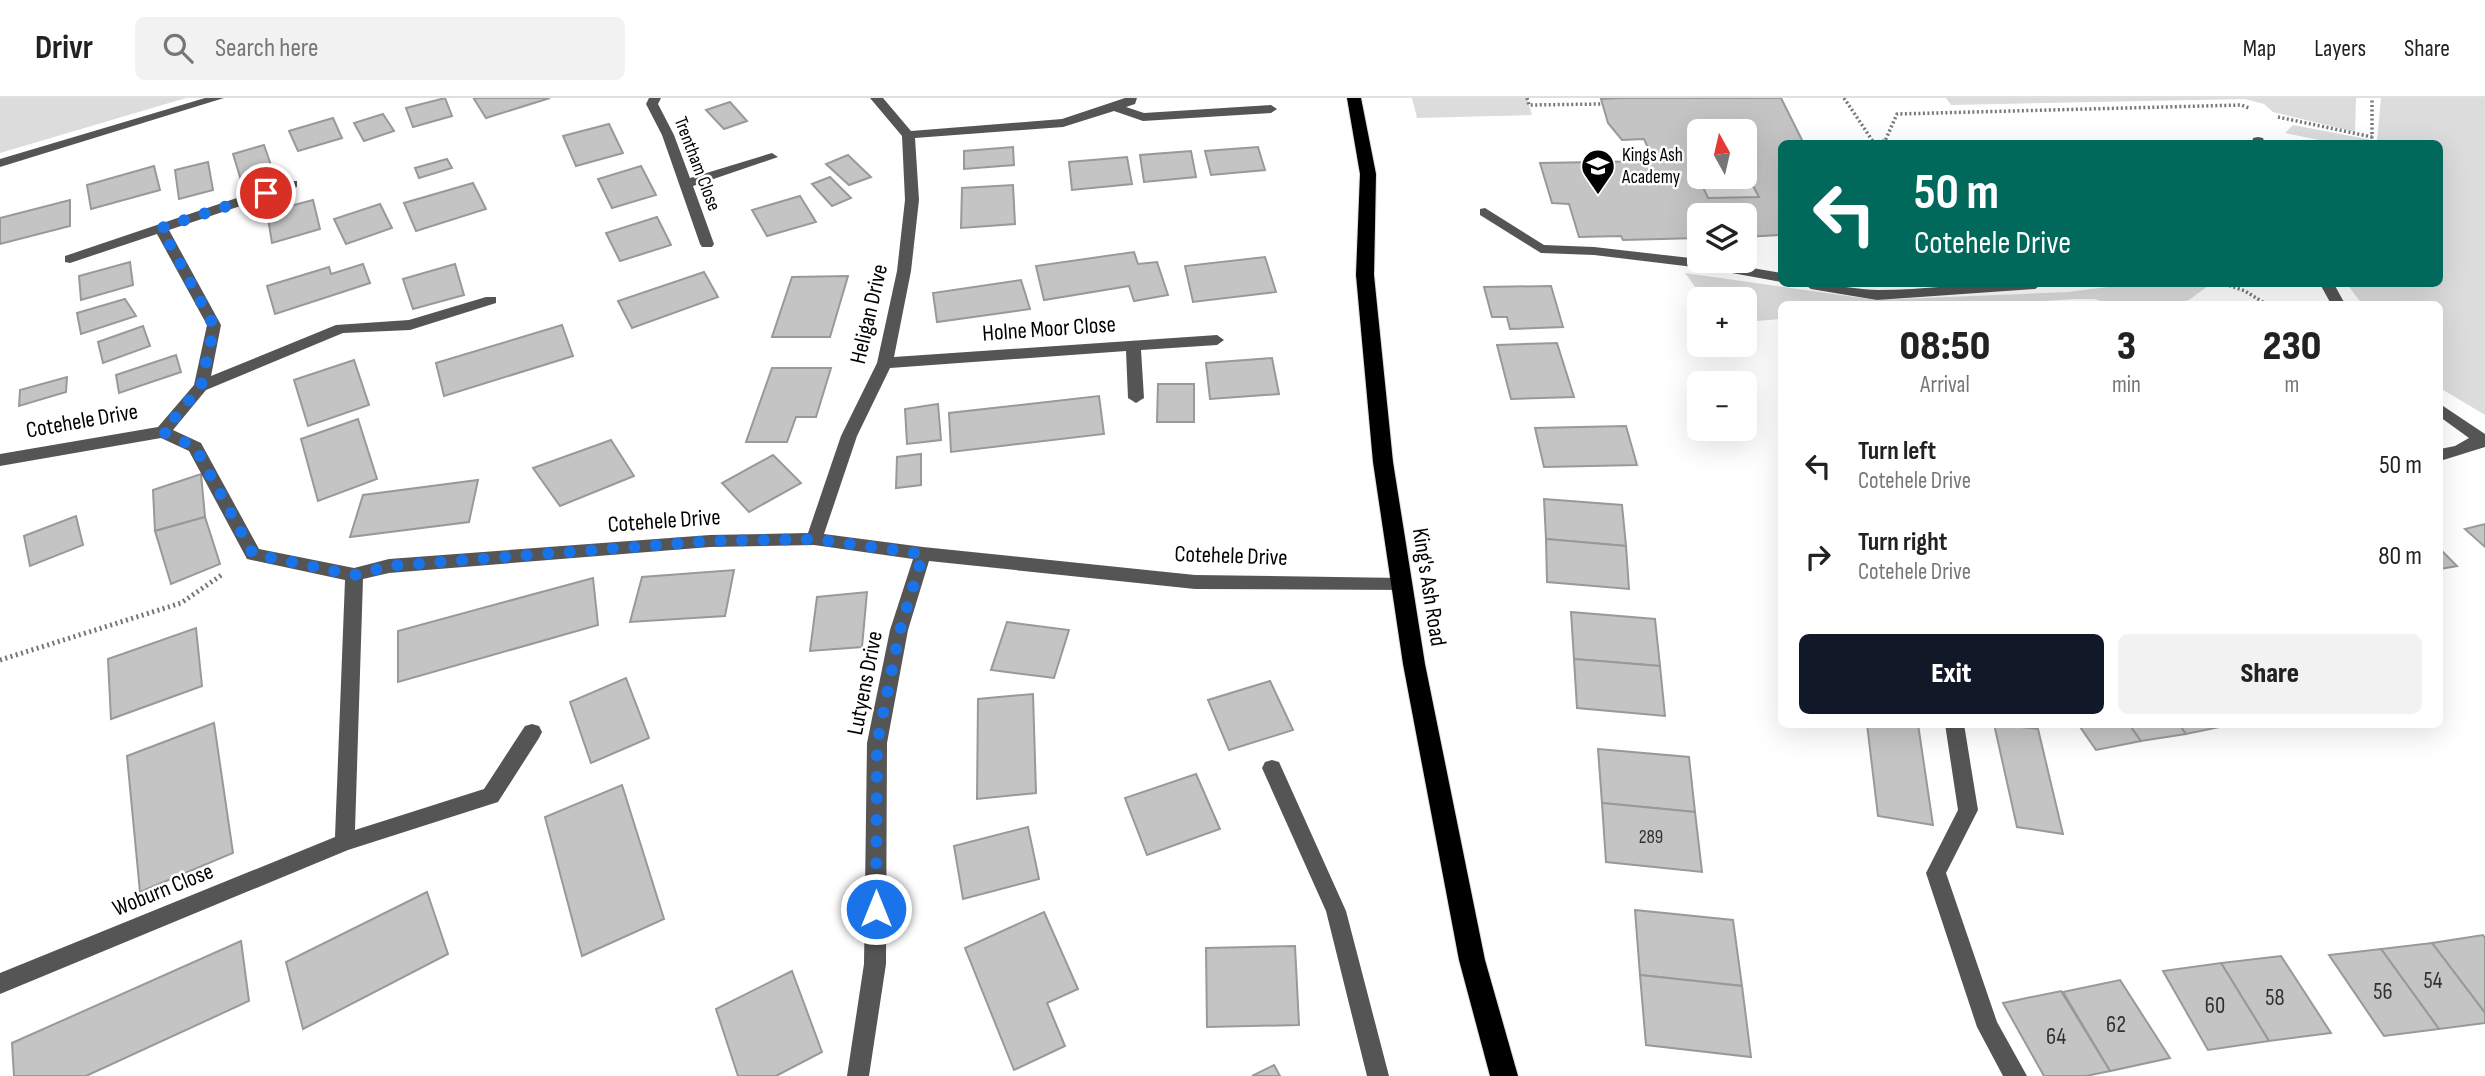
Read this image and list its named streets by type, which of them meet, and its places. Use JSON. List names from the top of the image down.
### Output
{
  "streets": {
    "highway": ["King's Ash Road"],
    "street": [
      "Trentham Close",
      "Heligan Drive",
      "Holne Moor Close",
      "Cotehele Drive",
      "Lutyens Drive",
      "Woburn Close"
    ]
  },
  "crossings": [
    ["Heligan Drive", "Holne Moor Close"],
    ["Heligan Drive", "Cotehele Drive"],
    ["Cotehele Drive", "King's Ash Road"],
    ["Cotehele Drive", "Lutyens Drive"]
  ],
  "places": {
    "school or university": ["Kings Ash Academy"]
  },
  "house_numbers": [
    "289",
    "54",
    "56",
    "58",
    "60",
    "62",
    "64"
  ],
  "north": "top",
  "page": {
    "header": "Drivr",
    "search": "Search here",
    "nav": ["Map", "Layers", "Share"],
    "map_buttons": ["+", "−"],
    "turn": ["50 m", "Cotehele Drive"],
    "eta": [
      "08:50",
      "Arrival",
      "3",
      "min",
      "230",
      "m"
    ],
    "list": [
      {
        "name": "Turn left",
        "note": "Cotehele Drive",
        "value": "50 m"
      },
      {
        "name": "Turn right",
        "note": "Cotehele Drive",
        "value": "80 m"
      }
    ],
    "buttons": ["Exit", "Share"]
  }
}
